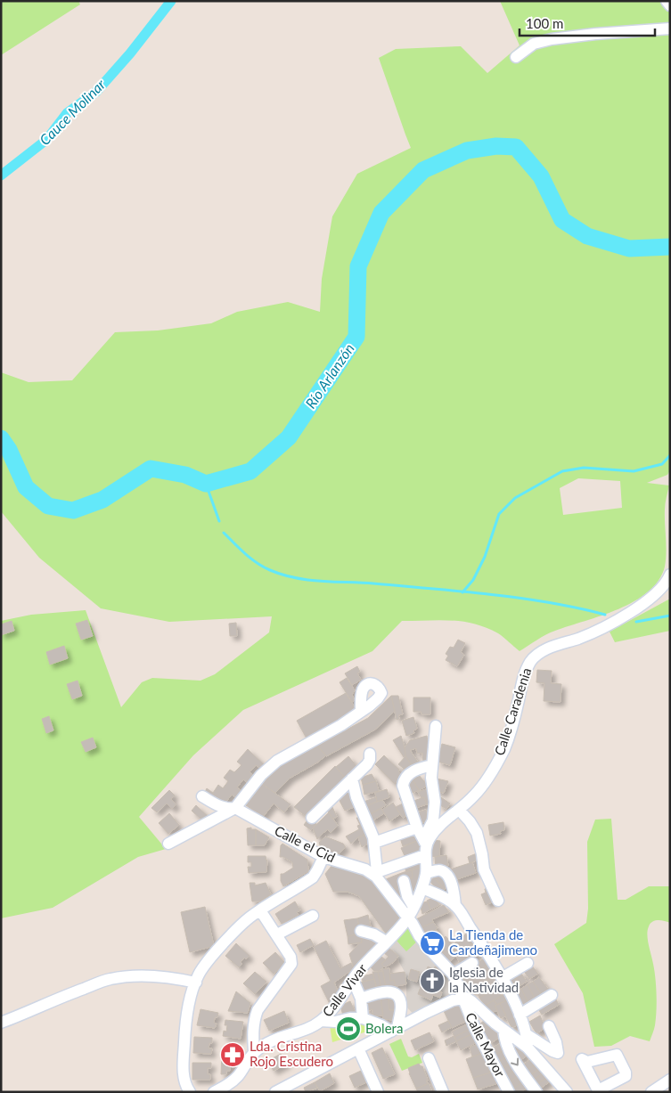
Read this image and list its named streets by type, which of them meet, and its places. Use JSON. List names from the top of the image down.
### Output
{
  "streets": {
    "street": [
      "Calle Caradenia",
      "Calle el Cid",
      "Calle Vivar",
      "Calle Mayor"
    ]
  },
  "crossings": [
    ["Calle el Cid", "Calle Vivar"],
    ["Calle el Cid", "Calle Mayor"]
  ],
  "water": ["Cauce Molinar", "Río Arlanzón"],
  "places": {
    "supermarket": ["La Tienda de Cardeñajimeno"],
    "church": ["Iglesia de la Natividad"],
    "sports": ["Bolera"],
    "pharmacy": ["Lda. Cristina Rojo Escudero"]
  },
  "scale_bar": "100 m"
}
